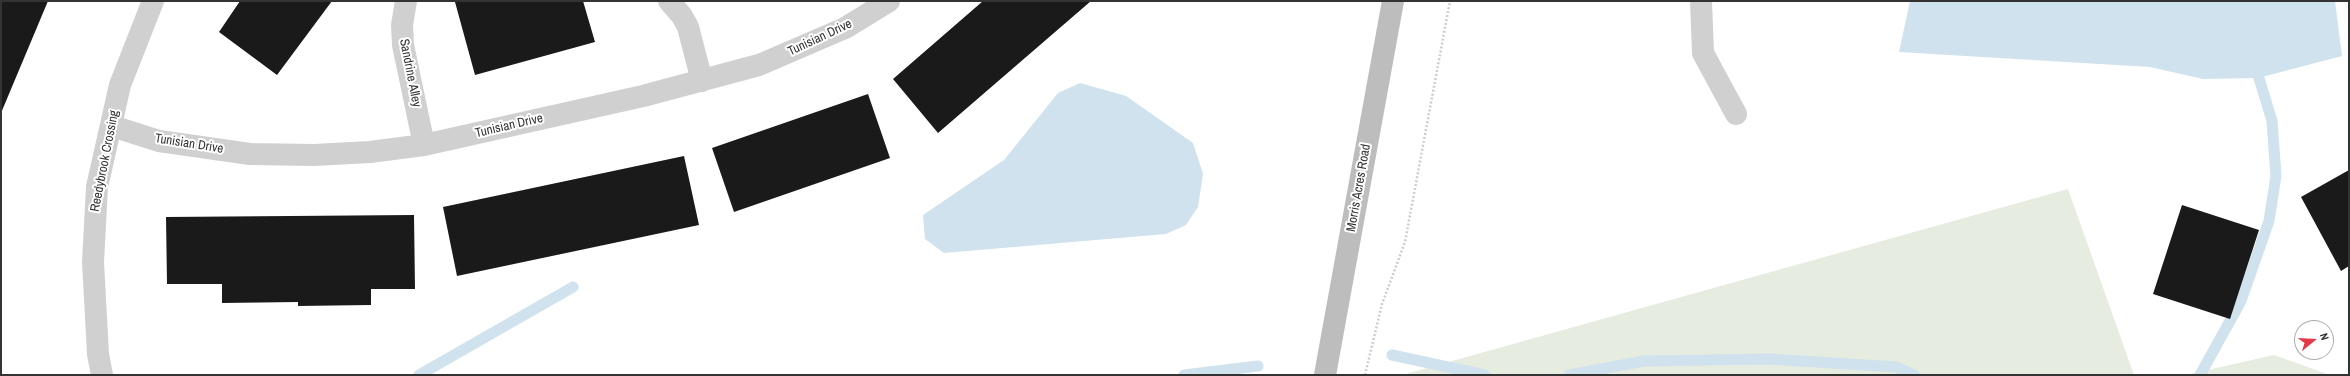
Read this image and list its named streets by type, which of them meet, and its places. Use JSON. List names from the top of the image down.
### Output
{
  "streets": {
    "street": [
      "Tunisian Drive",
      "Sandrine Alley",
      "Reedybrook Crossing",
      "Morris Acres Road"
    ]
  },
  "crossings": [
    ["Tunisian Drive", "Sandrine Alley"],
    ["Tunisian Drive", "Reedybrook Crossing"]
  ],
  "north": "right"
}
